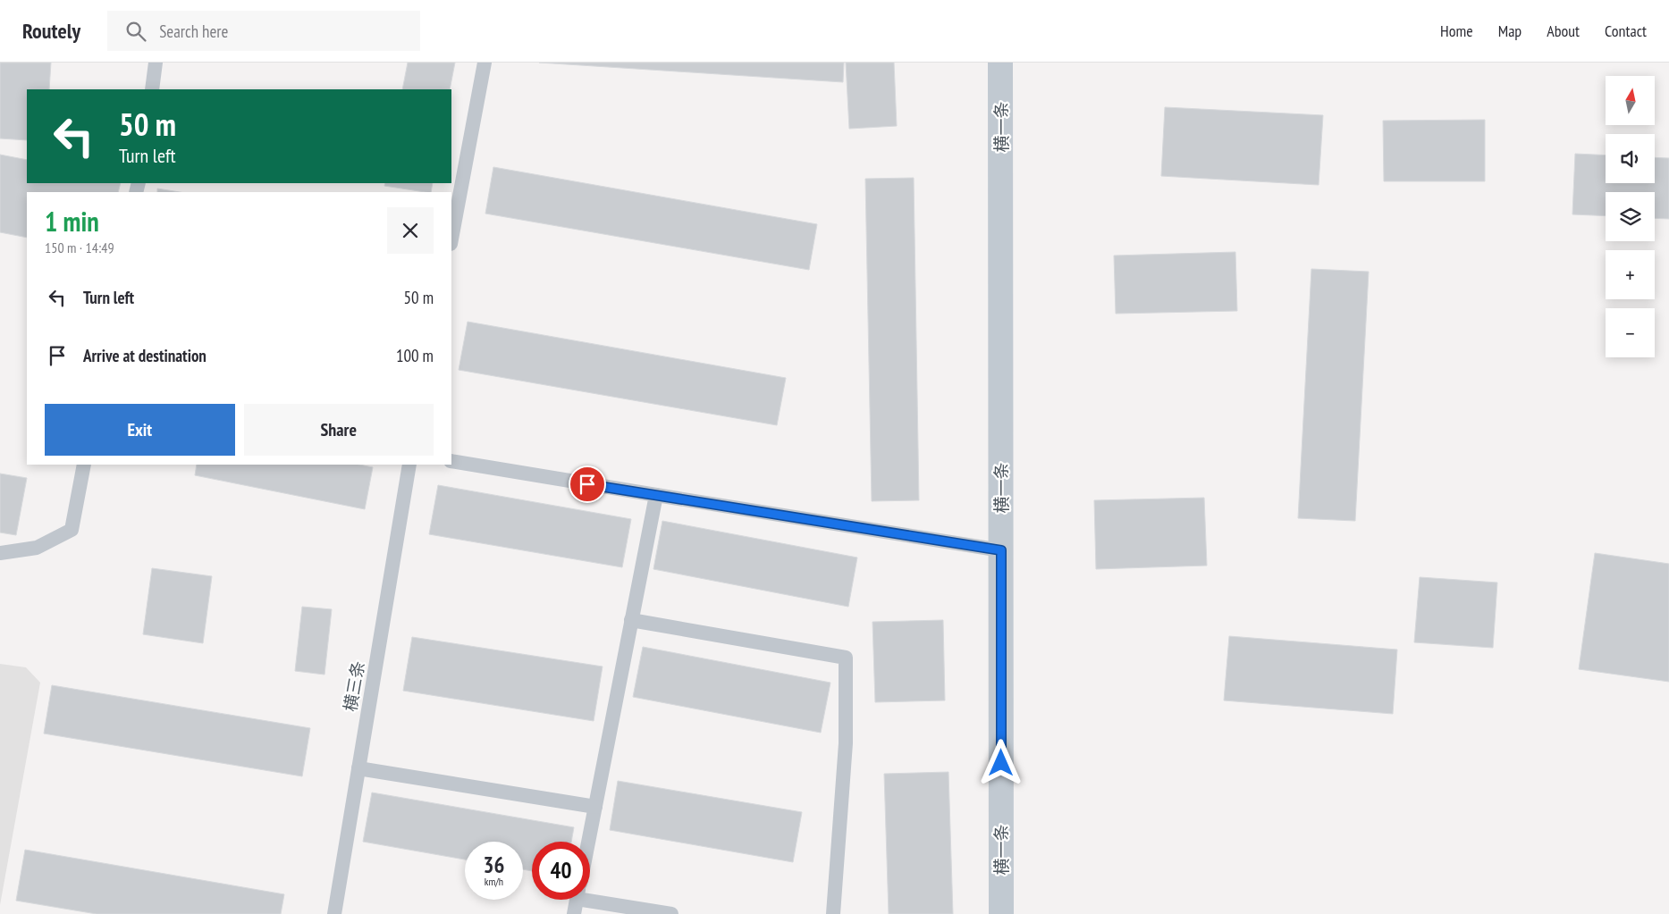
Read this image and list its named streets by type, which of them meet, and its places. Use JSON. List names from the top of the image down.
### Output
{
  "streets": {
    "street": ["横一条"],
    "lane": ["横三条"]
  },
  "north": "top",
  "page": {
    "header": "Routely",
    "search": "Search here",
    "nav": [
      "Home",
      "Map",
      "About",
      "Contact"
    ],
    "map_buttons": ["+", "−"],
    "turn": ["50 m", "Turn left"],
    "heading": ["1 min", "150 m · 14:49"],
    "list": [
      {
        "name": "Turn left",
        "value": "50 m"
      },
      {
        "name": "Arrive at destination",
        "value": "100 m"
      }
    ],
    "buttons": ["Exit", "Share"],
    "speed": "36 km/h",
    "limit": "40"
  }
}
